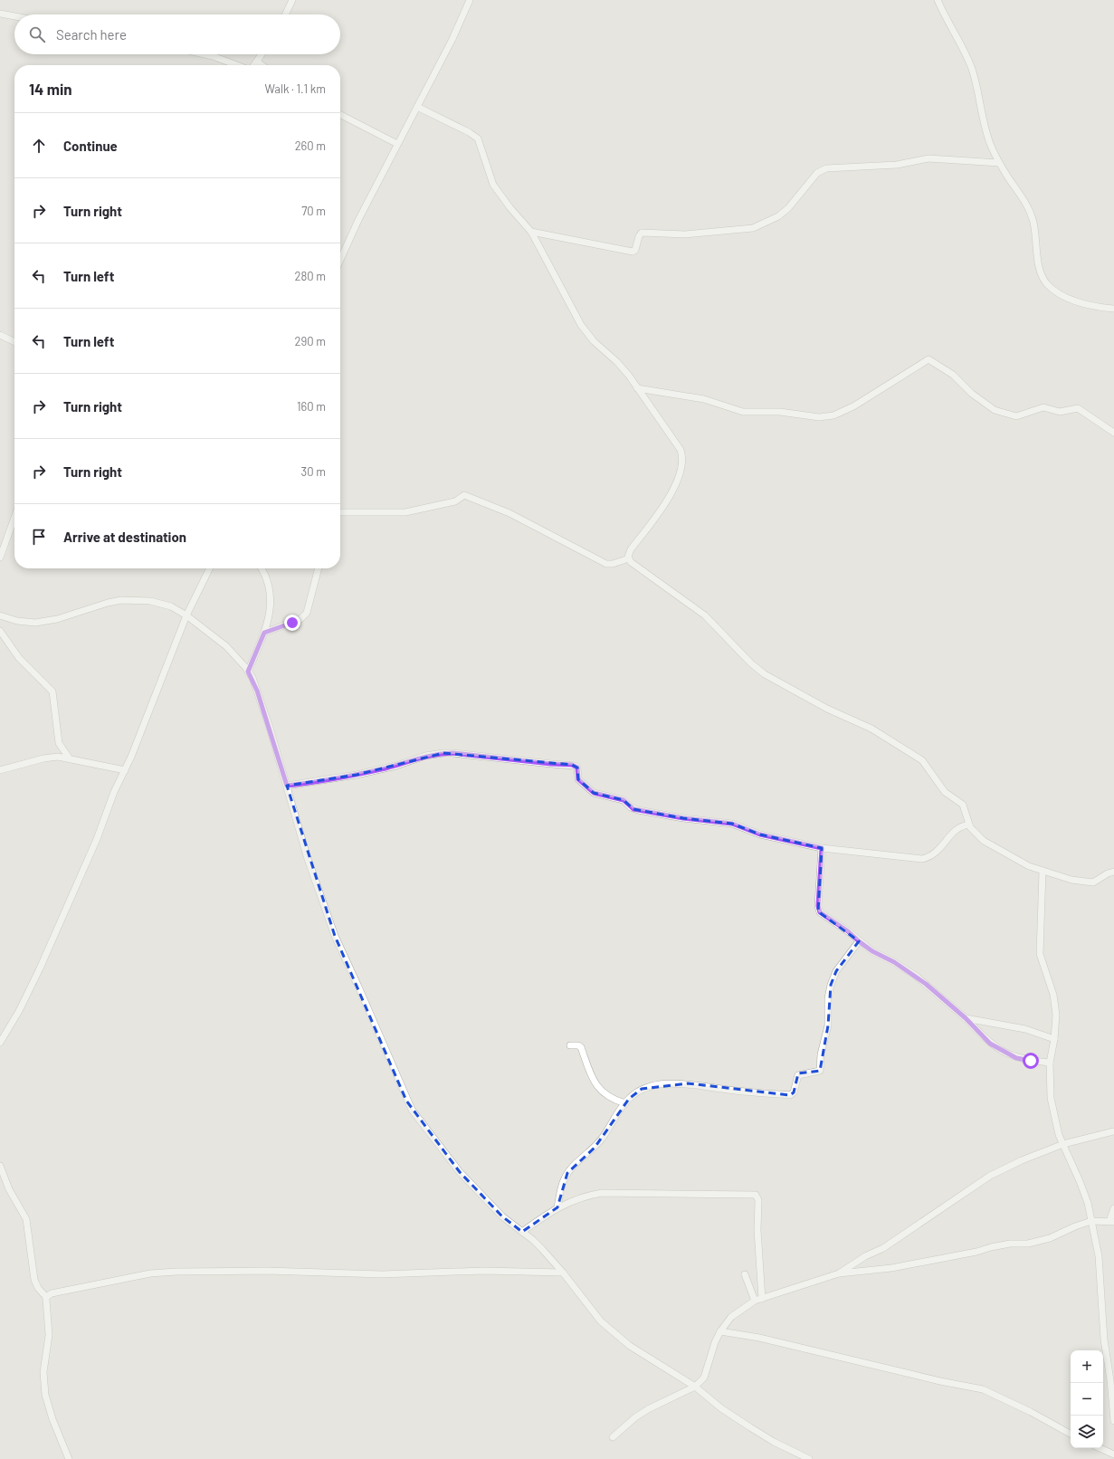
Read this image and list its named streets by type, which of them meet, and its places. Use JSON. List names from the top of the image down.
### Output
{
  "page": {
    "search": "Search here",
    "heading": ["14 min", "Walk · 1.1 km"],
    "list": [
      ["Continue", "260 m"],
      ["Turn right", "70 m"],
      ["Turn left", "280 m"],
      ["Turn left", "290 m"],
      ["Turn right", "160 m"],
      ["Turn right", "30 m"],
      "Arrive at destination"
    ],
    "map_buttons": ["+", "−"]
  }
}
